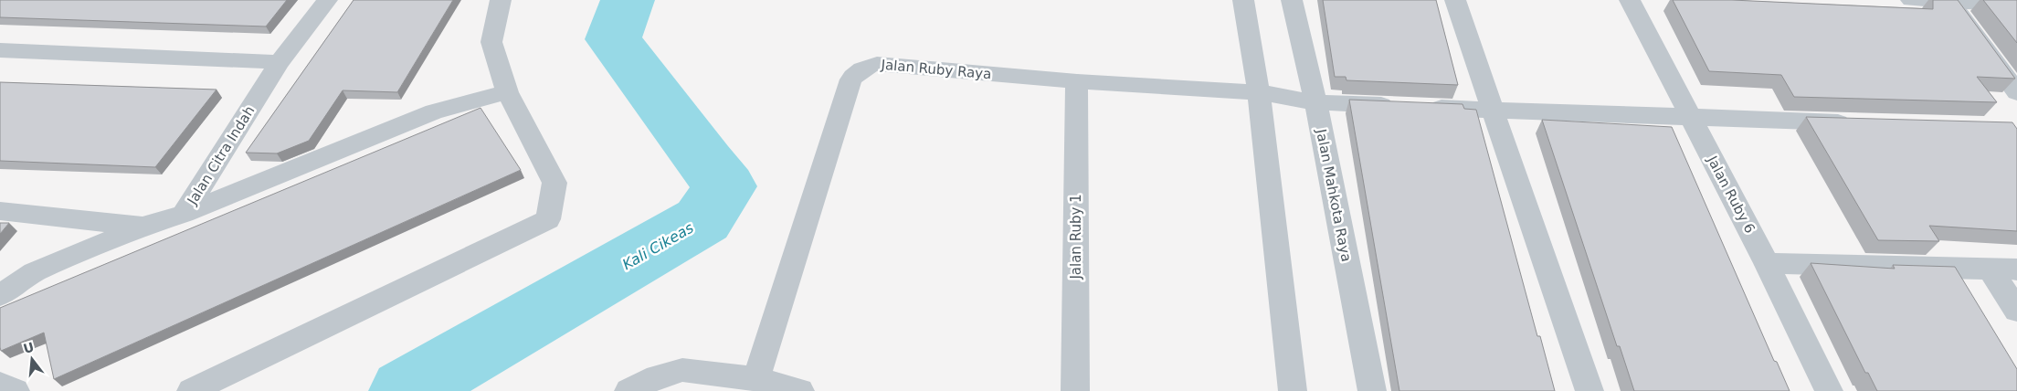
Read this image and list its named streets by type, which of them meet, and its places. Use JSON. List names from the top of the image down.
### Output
{
  "streets": {
    "street": [
      "Jalan Ruby Raya",
      "Jalan Citra Indah",
      "Jalan Ruby 6",
      "Jalan Mahkota Raya",
      "Jalan Ruby 1"
    ]
  },
  "crossings": [
    ["Jalan Ruby Raya", "Jalan Ruby 6"],
    ["Jalan Ruby Raya", "Jalan Mahkota Raya"],
    ["Jalan Ruby Raya", "Jalan Ruby 1"]
  ],
  "water": ["Kali Cikeas"],
  "north": "top"
}
